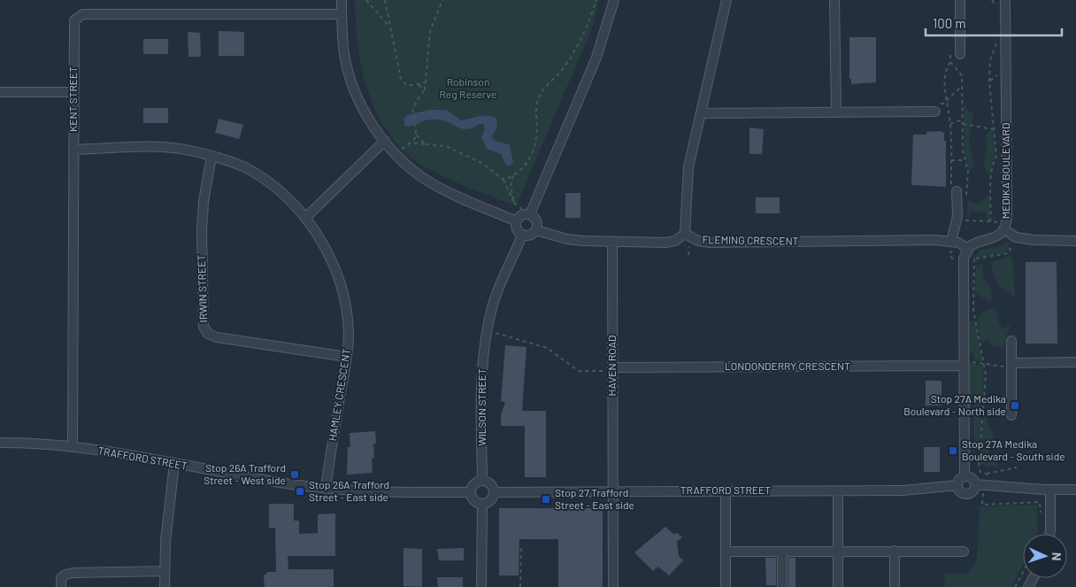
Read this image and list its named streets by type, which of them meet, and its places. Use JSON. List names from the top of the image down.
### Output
{
  "streets": {
    "street": [
      "KENT STREET",
      "MEDIKA BOULEVARD",
      "FLEMING CRESCENT",
      "IRWIN STREET",
      "HAVEN ROAD",
      "LONDONDERRY CRESCENT",
      "HAMLEY CRESCENT",
      "WILSON STREET",
      "TRAFFORD STREET"
    ]
  },
  "crossings": [
    ["KENT STREET", "HAMLEY CRESCENT"],
    ["KENT STREET", "TRAFFORD STREET"],
    ["MEDIKA BOULEVARD", "FLEMING CRESCENT"],
    ["IRWIN STREET", "HAMLEY CRESCENT"],
    ["HAVEN ROAD", "LONDONDERRY CRESCENT"],
    ["HAVEN ROAD", "TRAFFORD STREET"],
    ["HAMLEY CRESCENT", "TRAFFORD STREET"],
    ["WILSON STREET", "TRAFFORD STREET"]
  ],
  "parks": ["Robinson Reg Reserve"],
  "places": {
    "transit": [
      "Stop 27A Medika Boulevard - North side",
      "Stop 27A Medika Boulevard - South side",
      "Stop 26A Trafford Street - West side",
      "Stop 26A Trafford Street - East side",
      "Stop 27 Trafford Street - East side"
    ]
  },
  "scale_bar": "100 m",
  "north": "right"
}
